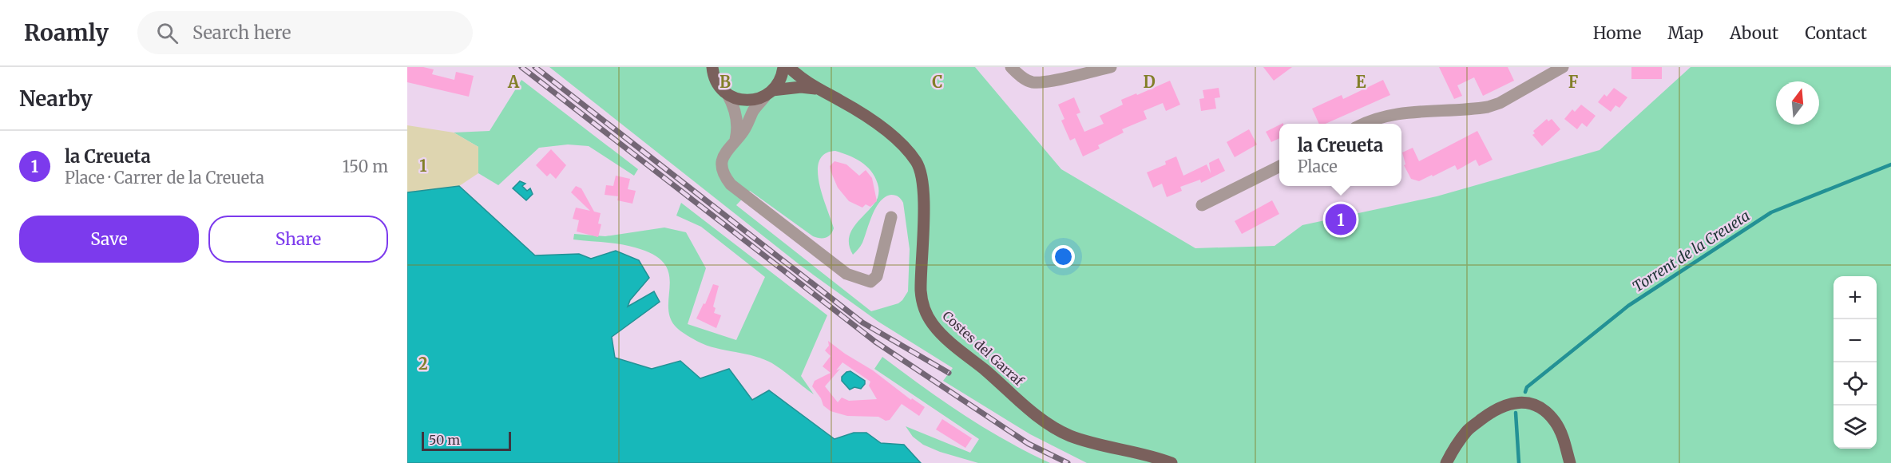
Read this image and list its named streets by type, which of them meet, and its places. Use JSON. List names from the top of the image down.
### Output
{
  "streets": {
    "main road": ["Costes del Garraf"]
  },
  "water": ["Torrent de la Creueta"],
  "scale_bar": "50 m",
  "north": "top",
  "page": {
    "header": "Roamly",
    "search": "Search here",
    "nav": [
      "Home",
      "Map",
      "About",
      "Contact"
    ],
    "heading": "Nearby",
    "popup": ["la Creueta", "Place"],
    "list": [
      {
        "mark": "1",
        "name": "la Creueta",
        "note": "Place · Carrer de la Creueta",
        "value": "150 m"
      }
    ],
    "buttons": ["Save", "Share"],
    "pins": "1",
    "map_buttons": ["+", "−"],
    "scale": "50 m"
  },
  "grid": {
    "columns": [
      "A",
      "B",
      "C",
      "D",
      "E",
      "F"
    ],
    "rows": ["1", "2"]
  }
}
